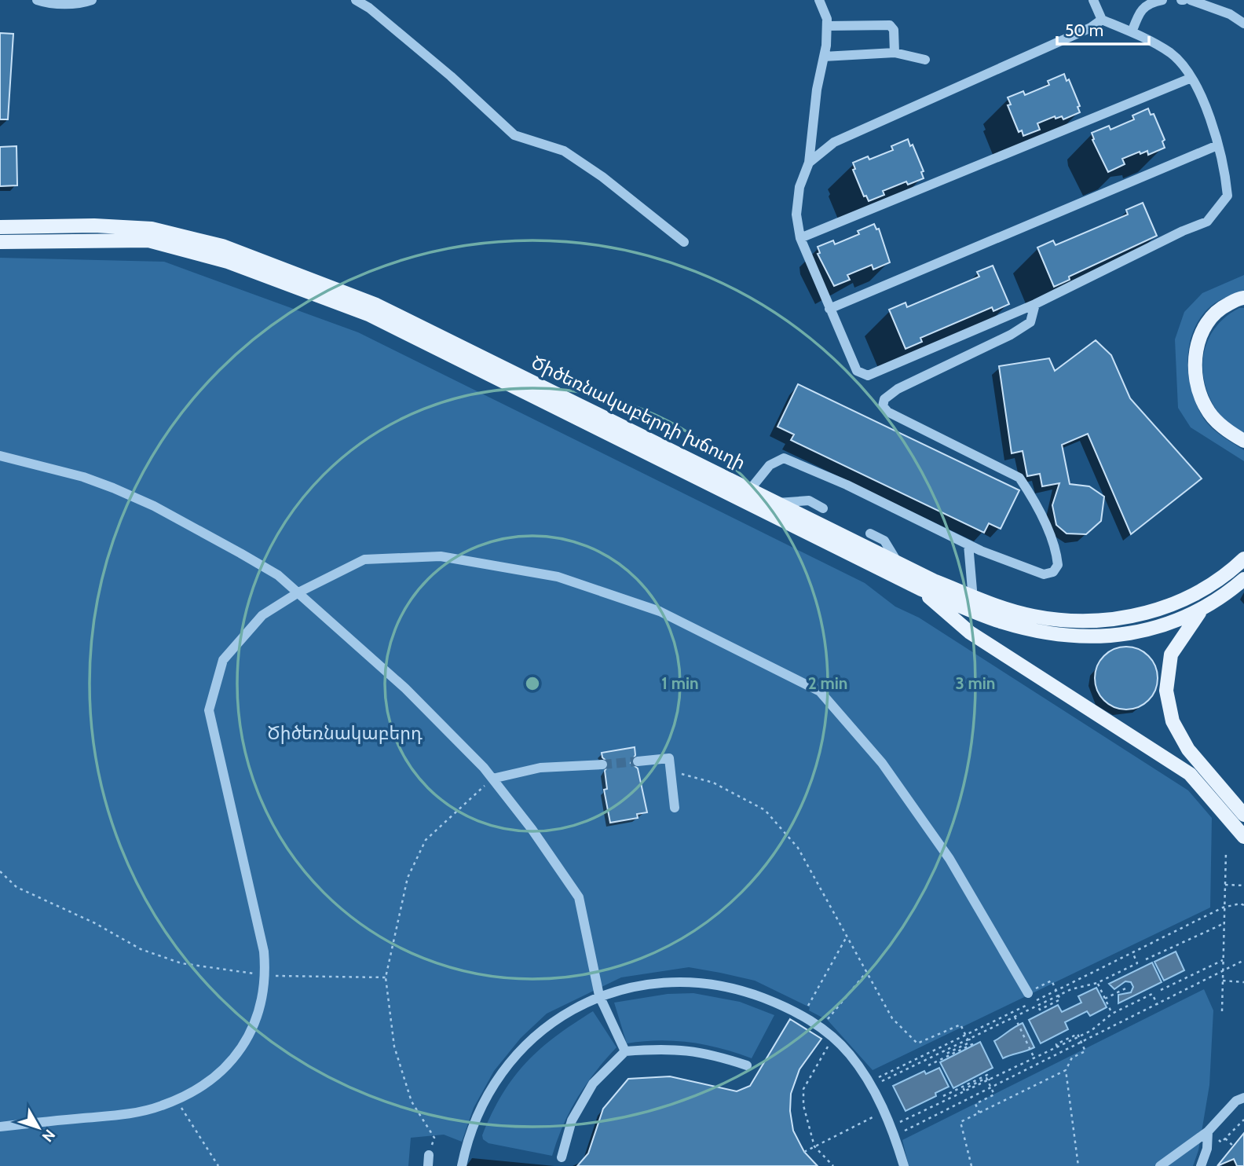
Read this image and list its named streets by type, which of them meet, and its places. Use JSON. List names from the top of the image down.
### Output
{
  "streets": {
    "main road": ["Ծիծեռնակաբերդի խճուղի"]
  },
  "parks": ["Ծիծեռնակաբերդ"],
  "scale_bar": "50 m",
  "north": "bottom right",
  "rings": ["1 min", "2 min", "3 min"]
}
